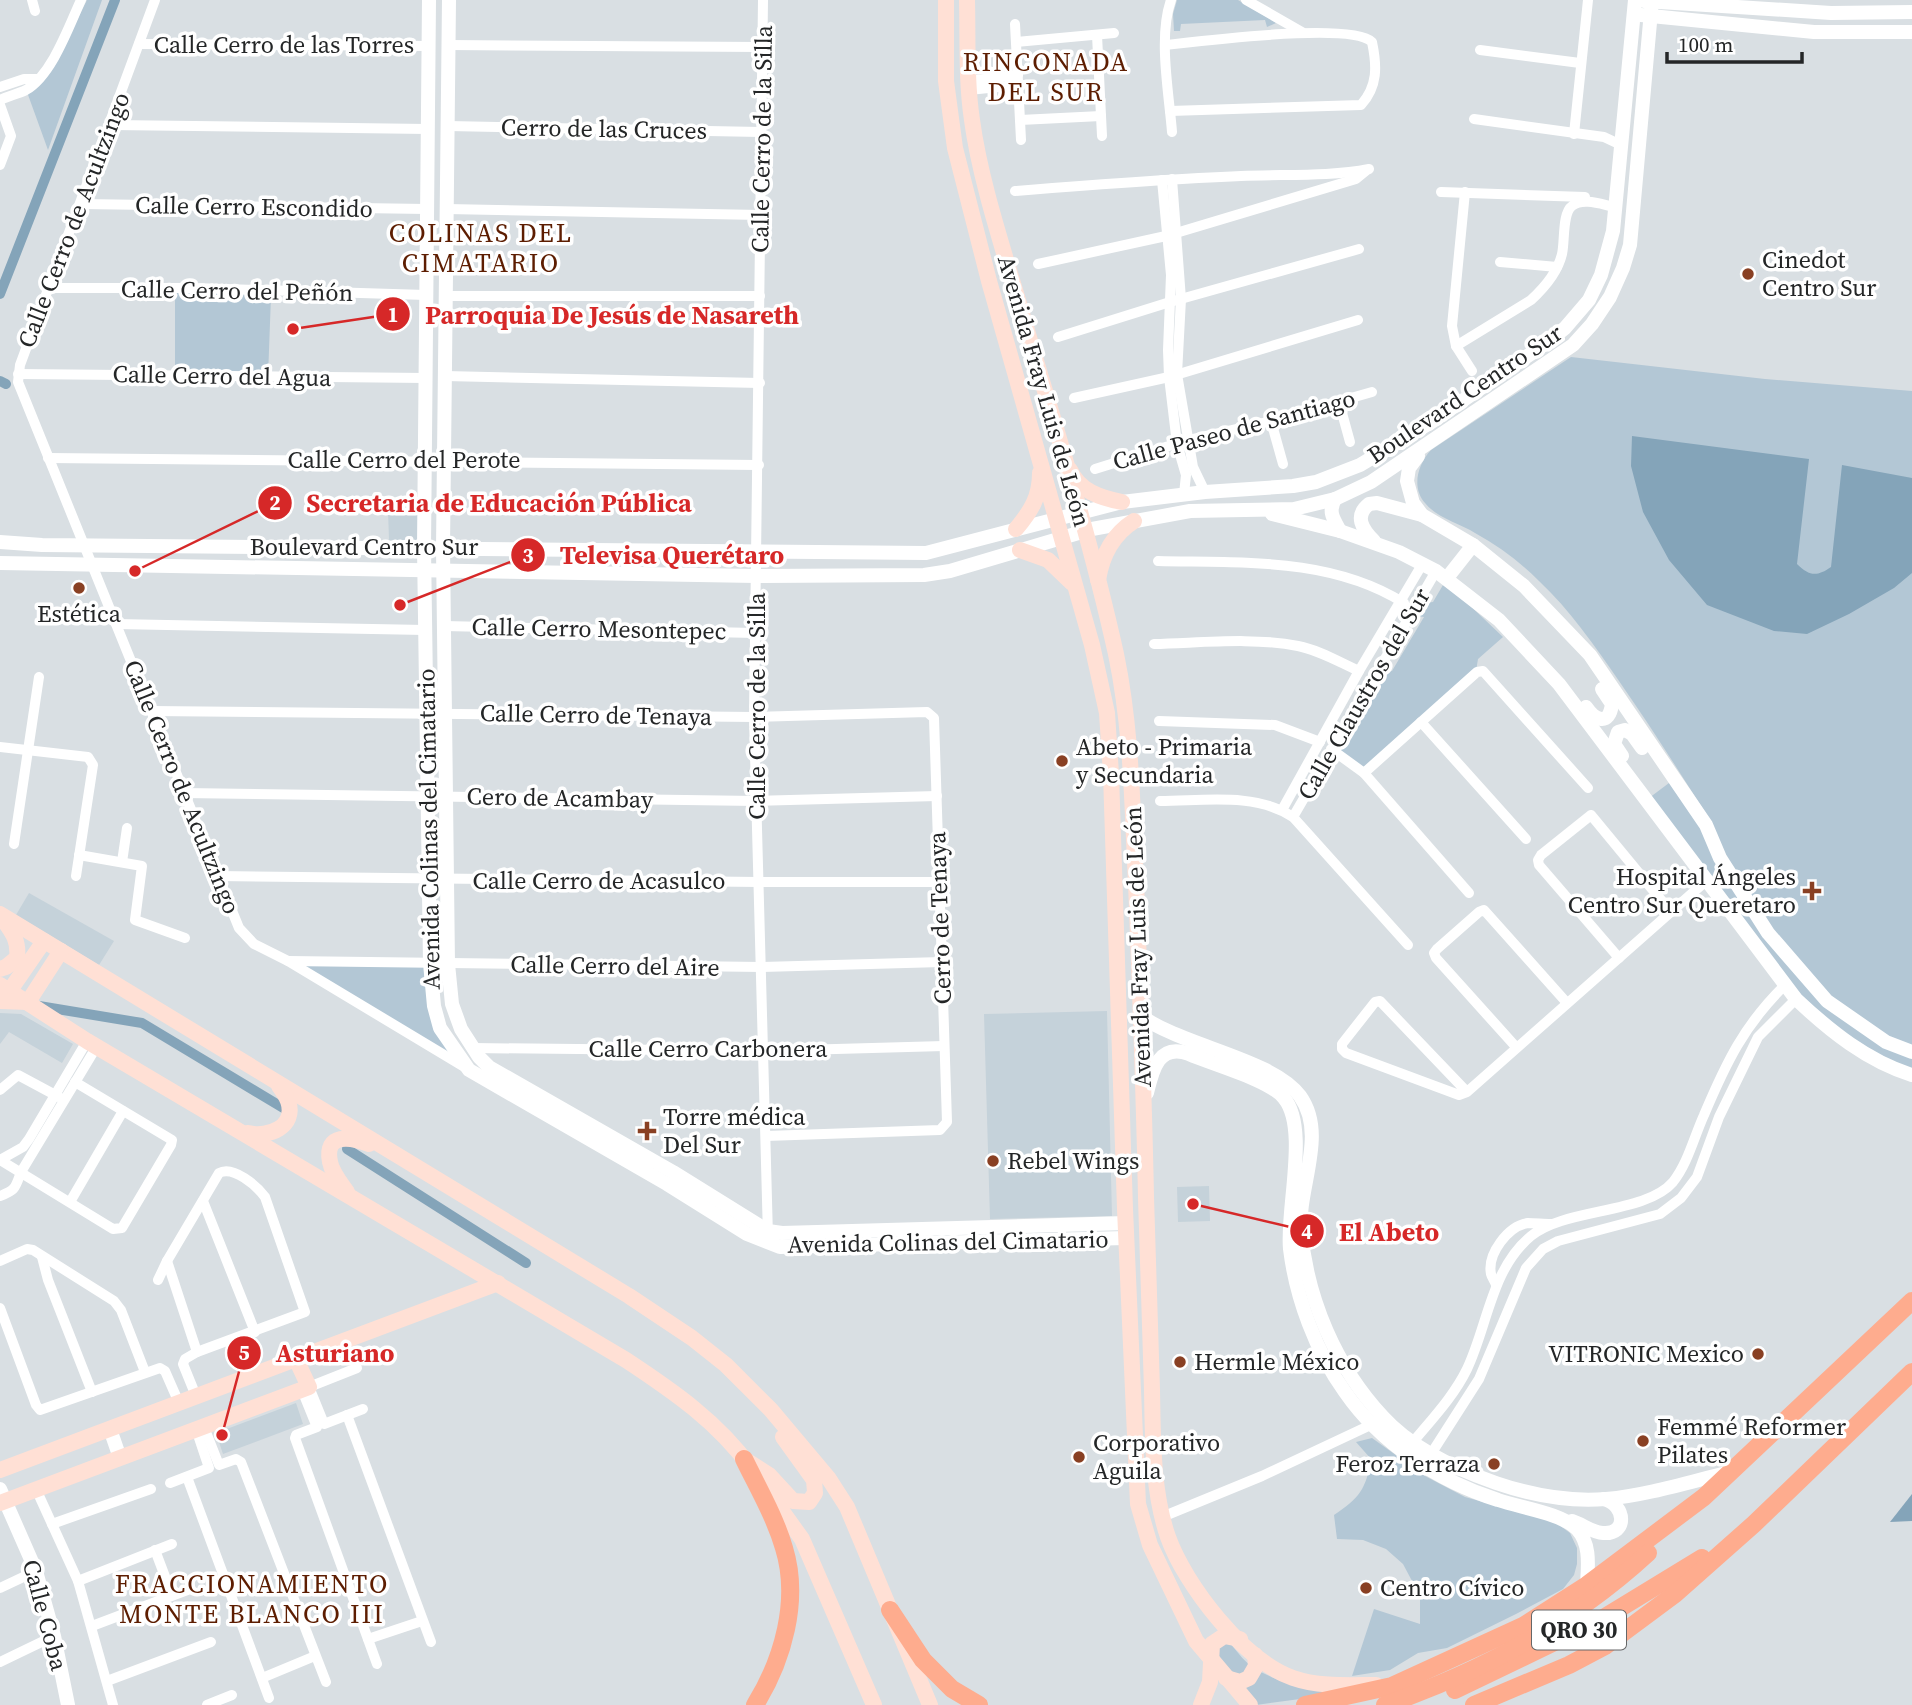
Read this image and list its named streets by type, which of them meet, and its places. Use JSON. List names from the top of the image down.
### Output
{
  "streets": {
    "highway": ["QRO 30"],
    "main road": ["Avenida Fray Luis de León"],
    "street": [
      "Calle Cerro de las Torres",
      "Cerro de las Cruces",
      "Calle Cerro de la Silla",
      "Calle Cerro Escondido",
      "Calle Cerro de Acultzingo",
      "Calle Cerro del Peñón",
      "Calle Cerro del Agua",
      "Boulevard Centro Sur",
      "Calle Paseo de Santiago",
      "Calle Cerro del Perote",
      "Calle Cerro Mesontepec",
      "Calle Claustros del Sur",
      "Calle Cerro de Tenaya",
      "Cero de Acambay",
      "Avenida Colinas del Cimatario",
      "Calle Cerro de Acasulco",
      "Cerro de Tenaya",
      "Calle Cerro del Aire",
      "Calle Cerro Carbonera",
      "Calle Coba"
    ]
  },
  "crossings": [
    ["Calle Cerro de las Torres", "Calle Cerro de la Silla"],
    ["Calle Cerro de las Torres", "Calle Cerro de Acultzingo"],
    ["Calle Cerro de las Torres", "Avenida Colinas del Cimatario"],
    ["Cerro de las Cruces", "Calle Cerro de la Silla"],
    ["Cerro de las Cruces", "Avenida Colinas del Cimatario"],
    ["Calle Cerro de la Silla", "Boulevard Centro Sur"],
    ["Calle Cerro de la Silla", "Calle Cerro del Perote"],
    ["Calle Cerro de la Silla", "Calle Cerro Mesontepec"],
    ["Calle Cerro de la Silla", "Calle Cerro de Tenaya"],
    ["Calle Cerro de la Silla", "Cero de Acambay"],
    ["Calle Cerro de la Silla", "Avenida Colinas del Cimatario"],
    ["Calle Cerro de la Silla", "Calle Cerro de Acasulco"],
    ["Calle Cerro de la Silla", "Cerro de Tenaya"],
    ["Calle Cerro de la Silla", "Calle Cerro del Aire"],
    ["Calle Cerro de la Silla", "Calle Cerro Carbonera"],
    ["Calle Cerro Escondido", "Calle Cerro de Acultzingo"],
    ["Calle Cerro Escondido", "Avenida Colinas del Cimatario"],
    ["Calle Cerro de Acultzingo", "Calle Cerro del Peñón"],
    ["Calle Cerro de Acultzingo", "Calle Cerro del Agua"],
    ["Calle Cerro de Acultzingo", "Boulevard Centro Sur"],
    ["Calle Cerro de Acultzingo", "Calle Cerro del Perote"],
    ["Calle Cerro de Acultzingo", "Calle Cerro de Tenaya"],
    ["Calle Cerro de Acultzingo", "Cero de Acambay"],
    ["Calle Cerro de Acultzingo", "Avenida Colinas del Cimatario"],
    ["Calle Cerro de Acultzingo", "Calle Cerro de Acasulco"],
    ["Calle Cerro de Acultzingo", "Calle Cerro del Aire"],
    ["Calle Cerro del Peñón", "Avenida Colinas del Cimatario"],
    ["Calle Cerro del Agua", "Avenida Colinas del Cimatario"],
    ["Avenida Fray Luis de León", "Boulevard Centro Sur"],
    ["Avenida Fray Luis de León", "Avenida Colinas del Cimatario"],
    ["Avenida Fray Luis de León", "QRO 30"],
    ["Boulevard Centro Sur", "Avenida Colinas del Cimatario"],
    ["Calle Cerro del Perote", "Avenida Colinas del Cimatario"],
    ["Calle Cerro Mesontepec", "Avenida Colinas del Cimatario"],
    ["Calle Cerro de Tenaya", "Avenida Colinas del Cimatario"],
    ["Calle Cerro de Tenaya", "Cerro de Tenaya"],
    ["Cero de Acambay", "Avenida Colinas del Cimatario"],
    ["Cero de Acambay", "Cerro de Tenaya"],
    ["Avenida Colinas del Cimatario", "Calle Cerro de Acasulco"],
    ["Avenida Colinas del Cimatario", "Calle Cerro del Aire"],
    ["Avenida Colinas del Cimatario", "Calle Cerro Carbonera"],
    ["Calle Cerro de Acasulco", "Cerro de Tenaya"],
    ["Cerro de Tenaya", "Calle Cerro del Aire"],
    ["Cerro de Tenaya", "Calle Cerro Carbonera"]
  ],
  "districts": ["RINCONADA DEL SUR", "COLINAS DEL CIMATARIO", "FRACCIONAMIENTO MONTE BLANCO III"],
  "places": {
    "other": [
      "Cinedot Centro Sur",
      "Parroquia De Jesús de Nasareth",
      "Secretaria de Educación Pública",
      "Estética",
      "Televisa Querétaro",
      "Abeto - Primaria y Secundaria",
      "Rebel Wings",
      "El Abeto",
      "VITRONIC Mexico",
      "Hermle México",
      "Asturiano",
      "Femmé Reformer Pilates",
      "Corporativo Aguila",
      "Feroz Terraza",
      "Centro Cívico"
    ],
    "health": ["Hospital Ángeles Centro Sur Queretaro", "Torre médica Del Sur"]
  },
  "scale_bar": "100 m"
}
